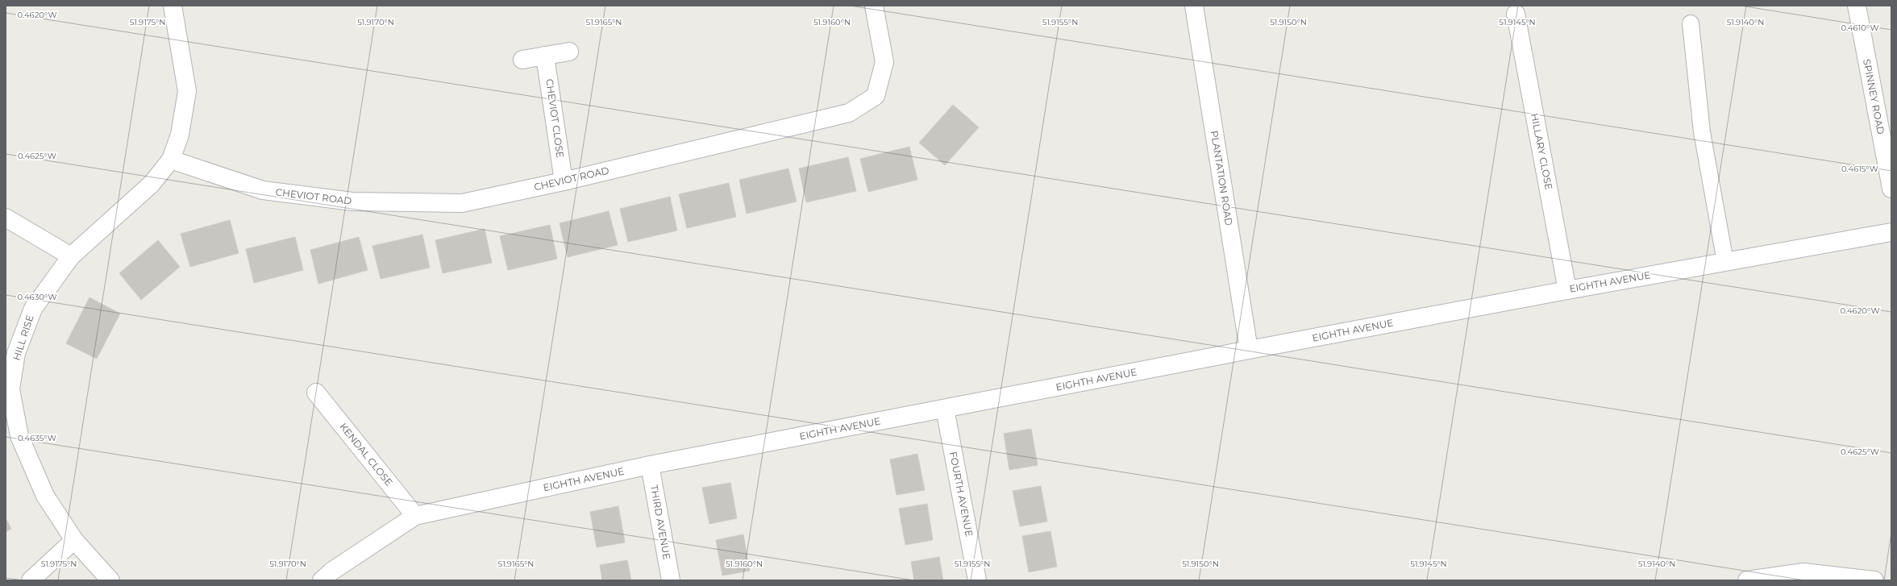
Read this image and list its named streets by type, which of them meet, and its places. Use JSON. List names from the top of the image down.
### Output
{
  "streets": {
    "street": [
      "SPINNEY ROAD",
      "CHEVIOT CLOSE",
      "HILLARY CLOSE",
      "PLANTATION ROAD",
      "CHEVIOT ROAD",
      "EIGHTH AVENUE",
      "HILL RISE",
      "KENDAL CLOSE",
      "FOURTH AVENUE",
      "THIRD AVENUE"
    ]
  },
  "crossings": [
    ["CHEVIOT CLOSE", "CHEVIOT ROAD"],
    ["HILLARY CLOSE", "EIGHTH AVENUE"],
    ["PLANTATION ROAD", "EIGHTH AVENUE"],
    ["CHEVIOT ROAD", "HILL RISE"],
    ["EIGHTH AVENUE", "KENDAL CLOSE"],
    ["EIGHTH AVENUE", "FOURTH AVENUE"],
    ["EIGHTH AVENUE", "THIRD AVENUE"]
  ],
  "coordinates": [
    "0.4620°W",
    "51.9175°N",
    "51.9170°N",
    "51.9165°N",
    "51.9160°N",
    "51.9155°N",
    "51.9150°N",
    "51.9145°N",
    "51.9140°N",
    "0.4610°W",
    "0.4625°W",
    "0.4615°W",
    "0.4630°W",
    "0.4635°W"
  ]
}
